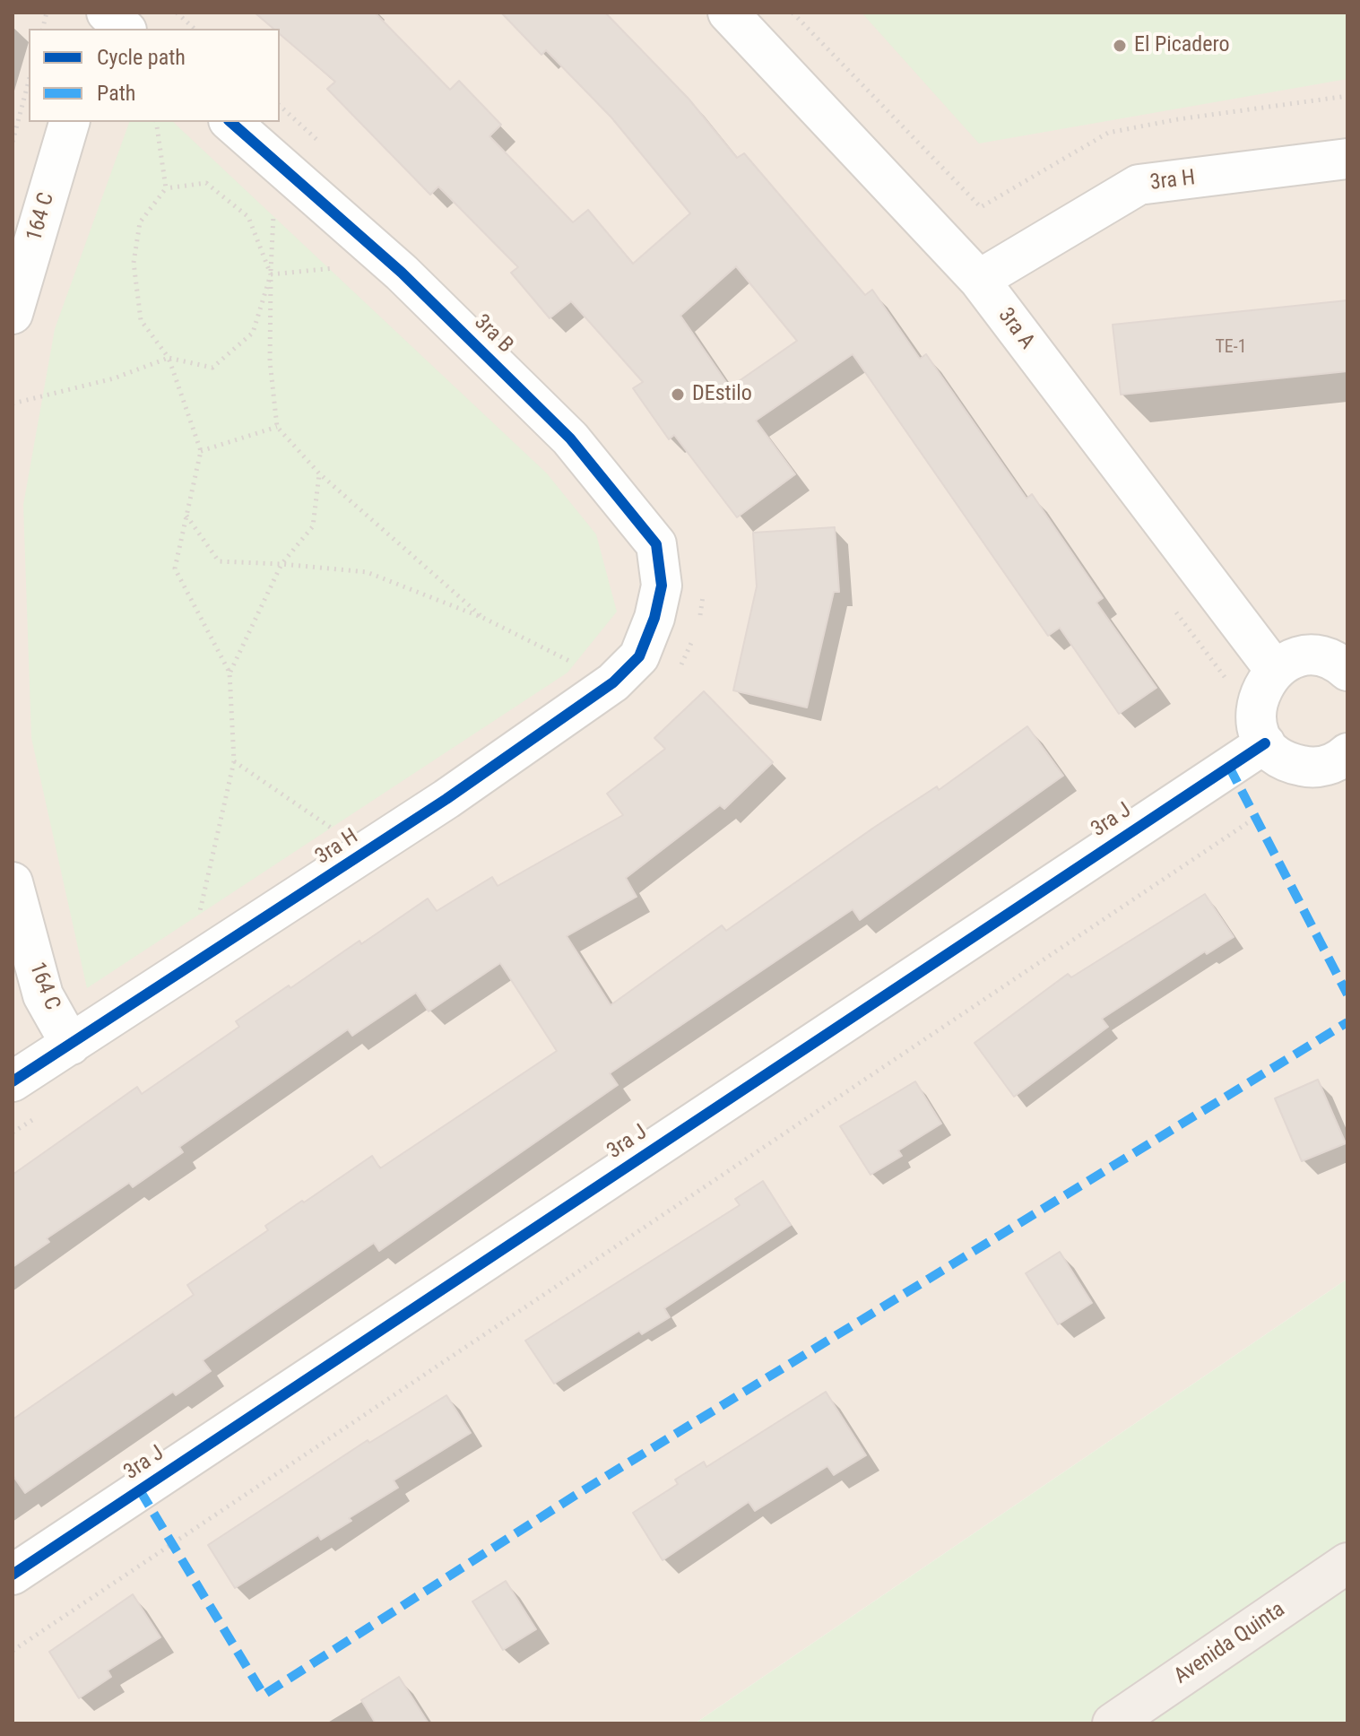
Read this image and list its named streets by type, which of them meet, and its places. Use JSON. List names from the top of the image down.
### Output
{
  "streets": {
    "main road": ["Avenida Quinta"],
    "street": [
      "3ra H",
      "164 C",
      "3ra A",
      "3ra B",
      "3ra J"
    ]
  },
  "crossings": [
    ["3ra H", "164 C"],
    ["3ra H", "3ra A"],
    ["3ra H", "3ra B"]
  ],
  "places": ["El Picadero", "DEstilo"],
  "house_numbers": ["TE-1"],
  "legend": ["Cycle path", "Path"]
}
